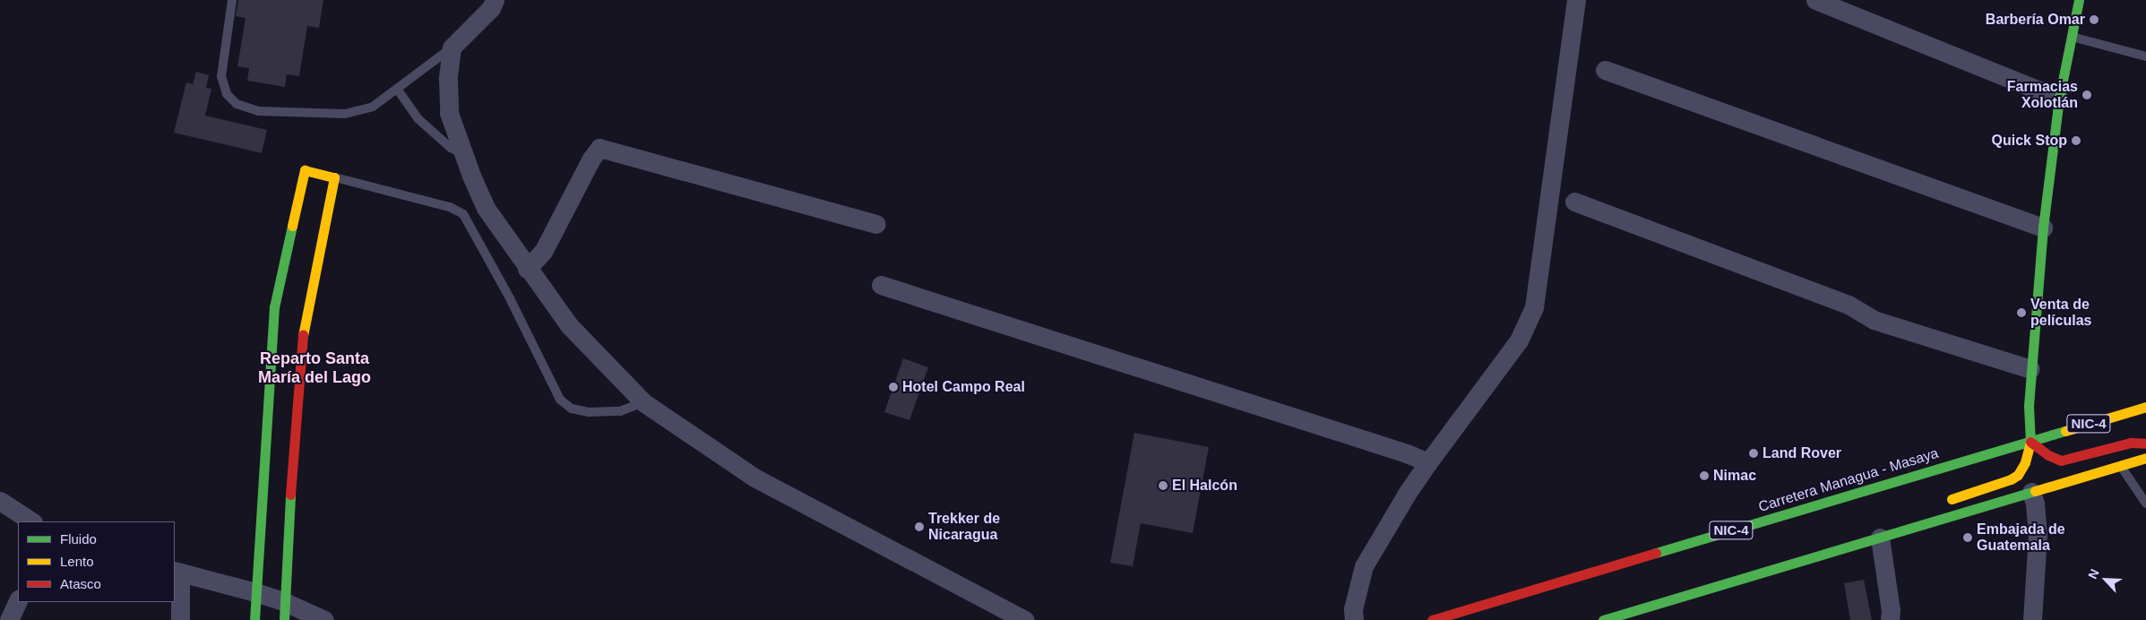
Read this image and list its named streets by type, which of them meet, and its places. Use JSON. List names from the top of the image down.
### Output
{
  "streets": {
    "main road": ["NIC-4", "Carretera Managua - Masaya"]
  },
  "districts": ["Reparto Santa María del Lago"],
  "places": [
    "Barbería Omar",
    "Farmacias Xolotlán",
    "Quick Stop",
    "Venta de películas",
    "Hotel Campo Real",
    "Land Rover",
    "Nimac",
    "El Halcón",
    "Trekker de Nicaragua",
    "Embajada de Guatemala"
  ],
  "legend": ["Fluido", "Lento", "Atasco"],
  "north": "top left"
}
